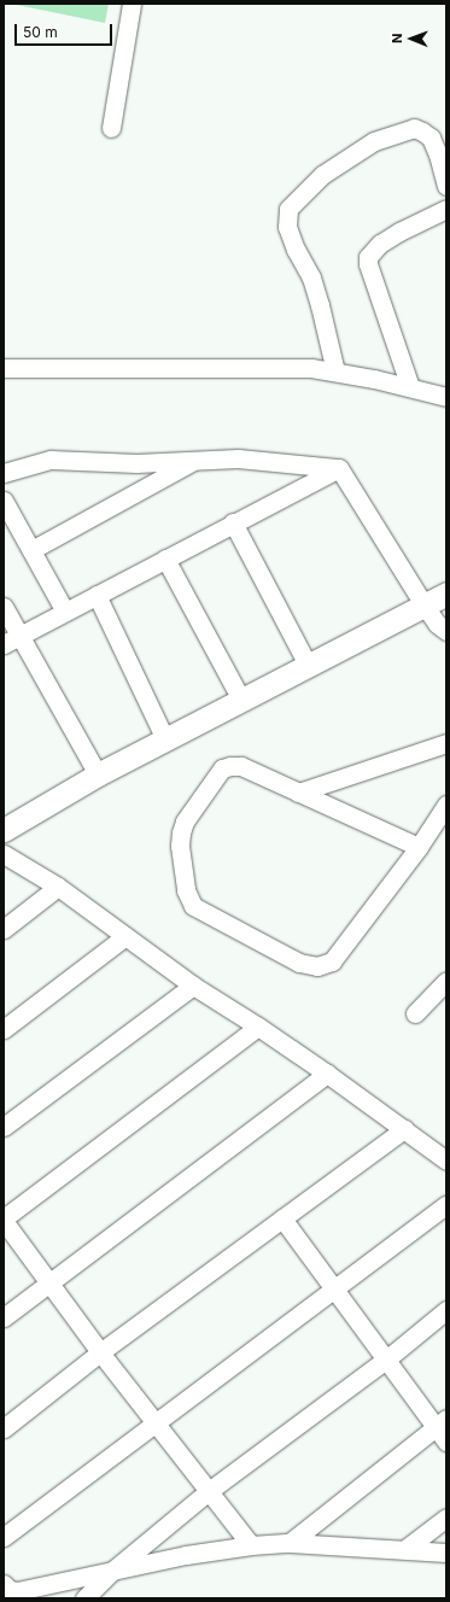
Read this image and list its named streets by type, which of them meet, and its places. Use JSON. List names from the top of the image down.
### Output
{
  "scale_bar": "50 m",
  "north": "left"
}
